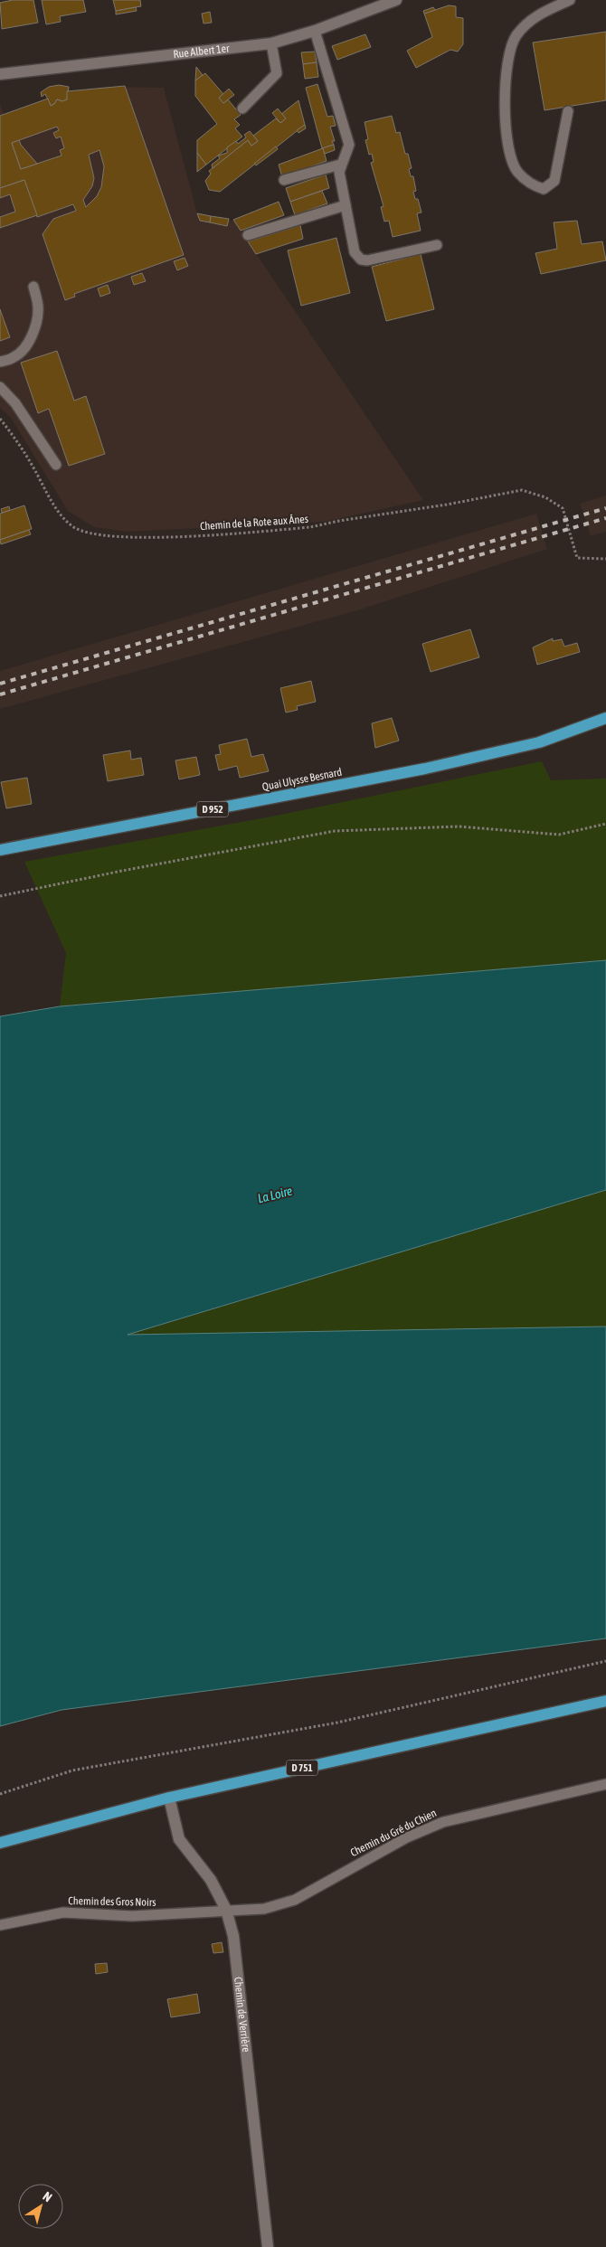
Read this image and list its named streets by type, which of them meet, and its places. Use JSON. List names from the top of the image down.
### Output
{
  "streets": {
    "main road": ["Quai Ulysse Besnard", "D 952", "D 751"],
    "street": ["Rue Albert 1er", "Chemin de Verrière"],
    "lane": ["Chemin du Gré du Chien", "Chemin des Gros Noirs"],
    "path": ["Chemin de la Rote aux Ânes"]
  },
  "crossings": [
    ["D 751", "Chemin de Verrière"],
    ["Chemin du Gré du Chien", "Chemin des Gros Noirs"],
    ["Chemin du Gré du Chien", "Chemin de Verrière"],
    ["Chemin des Gros Noirs", "Chemin de Verrière"]
  ],
  "water": ["La Loire"],
  "north": "top right"
}
